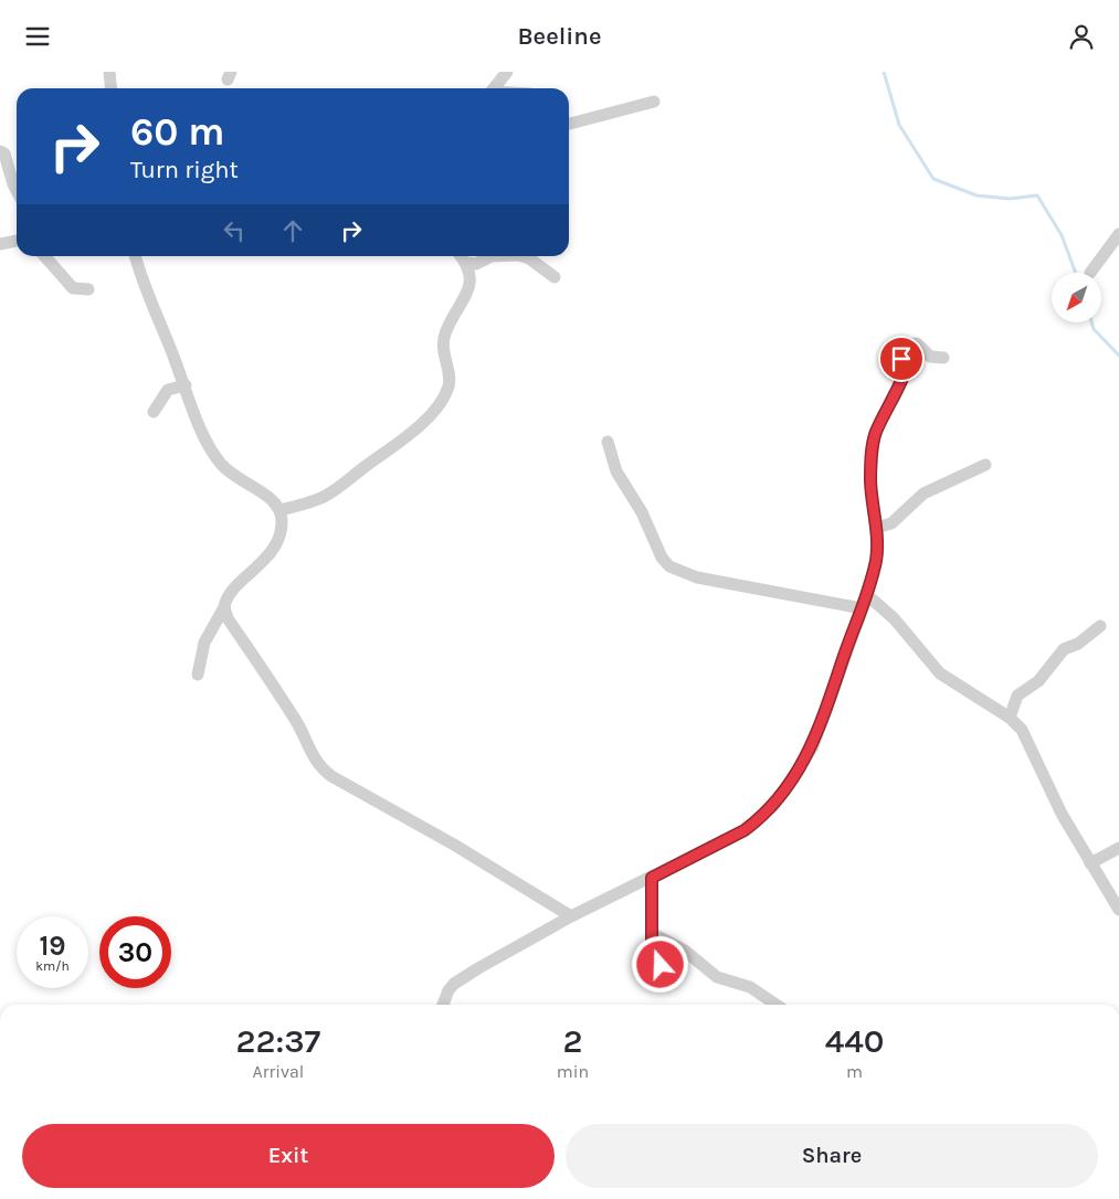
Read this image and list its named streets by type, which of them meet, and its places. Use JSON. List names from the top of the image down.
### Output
{
  "north": "bottom left",
  "page": {
    "header": "Beeline",
    "turn": ["60 m", "Turn right"],
    "speed": "19 km/h",
    "limit": "30",
    "eta": [
      "22:37",
      "Arrival",
      "2",
      "min",
      "440",
      "m"
    ],
    "buttons": ["Exit", "Share"]
  }
}
